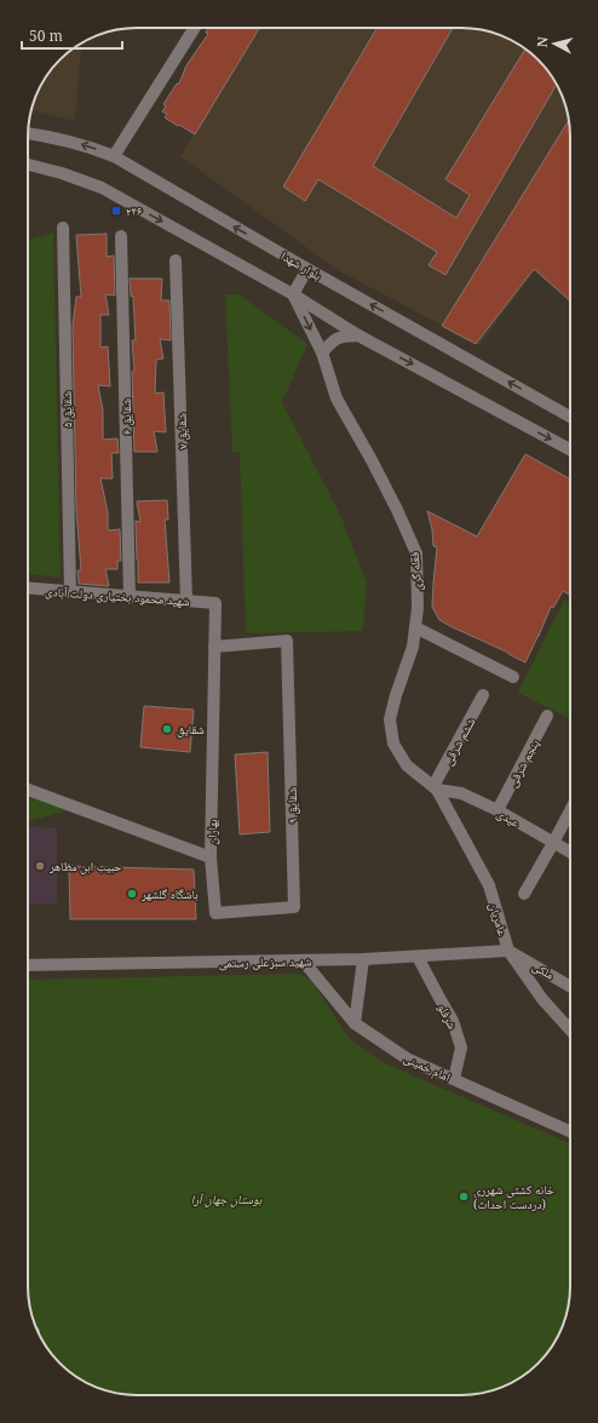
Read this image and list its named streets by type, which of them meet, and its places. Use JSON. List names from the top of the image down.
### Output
{
  "streets": {
    "street": [
      "بلوار شهدا",
      "شقایق ۵",
      "شقایق ۶",
      "شقایق ۷",
      "فعله گری",
      "شهید محمود بختیاری دولت آبادی",
      "ششم شرقی",
      "پنجم شرقی",
      "شقایق ۹",
      "عیدی",
      "بهاران",
      "عامریان",
      "شهید سبزعلی رستمی",
      "ملکی",
      "شرفلو",
      "امام خمینی"
    ]
  },
  "crossings": [
    ["شقایق ۵", "شهید محمود بختیاری دولت آبادی"],
    ["شقایق ۶", "شهید محمود بختیاری دولت آبادی"],
    ["شقایق ۷", "شهید محمود بختیاری دولت آبادی"],
    ["فعله گری", "ششم شرقی"],
    ["فعله گری", "عیدی"],
    ["فعله گری", "عامریان"],
    ["شهید محمود بختیاری دولت آبادی", "بهاران"],
    ["ششم شرقی", "عیدی"],
    ["ششم شرقی", "عامریان"],
    ["پنجم شرقی", "عیدی"],
    ["شقایق ۹", "بهاران"],
    ["عیدی", "عامریان"],
    ["عامریان", "شهید سبزعلی رستمی"],
    ["عامریان", "ملکی"],
    ["شهید سبزعلی رستمی", "ملکی"],
    ["شهید سبزعلی رستمی", "شرفلو"],
    ["شهید سبزعلی رستمی", "امام خمینی"],
    ["شرفلو", "امام خمینی"]
  ],
  "parks": ["بوستان جهان آرا"],
  "places": {
    "transit": ["۲۴۶"],
    "other": [
      "شقایق",
      "حبیب ابن مظاهر",
      "باشگاه گلشهر",
      "خانه کشتی شهرری (دردست احداث)"
    ]
  },
  "scale_bar": "50 m",
  "north": "left"
}
